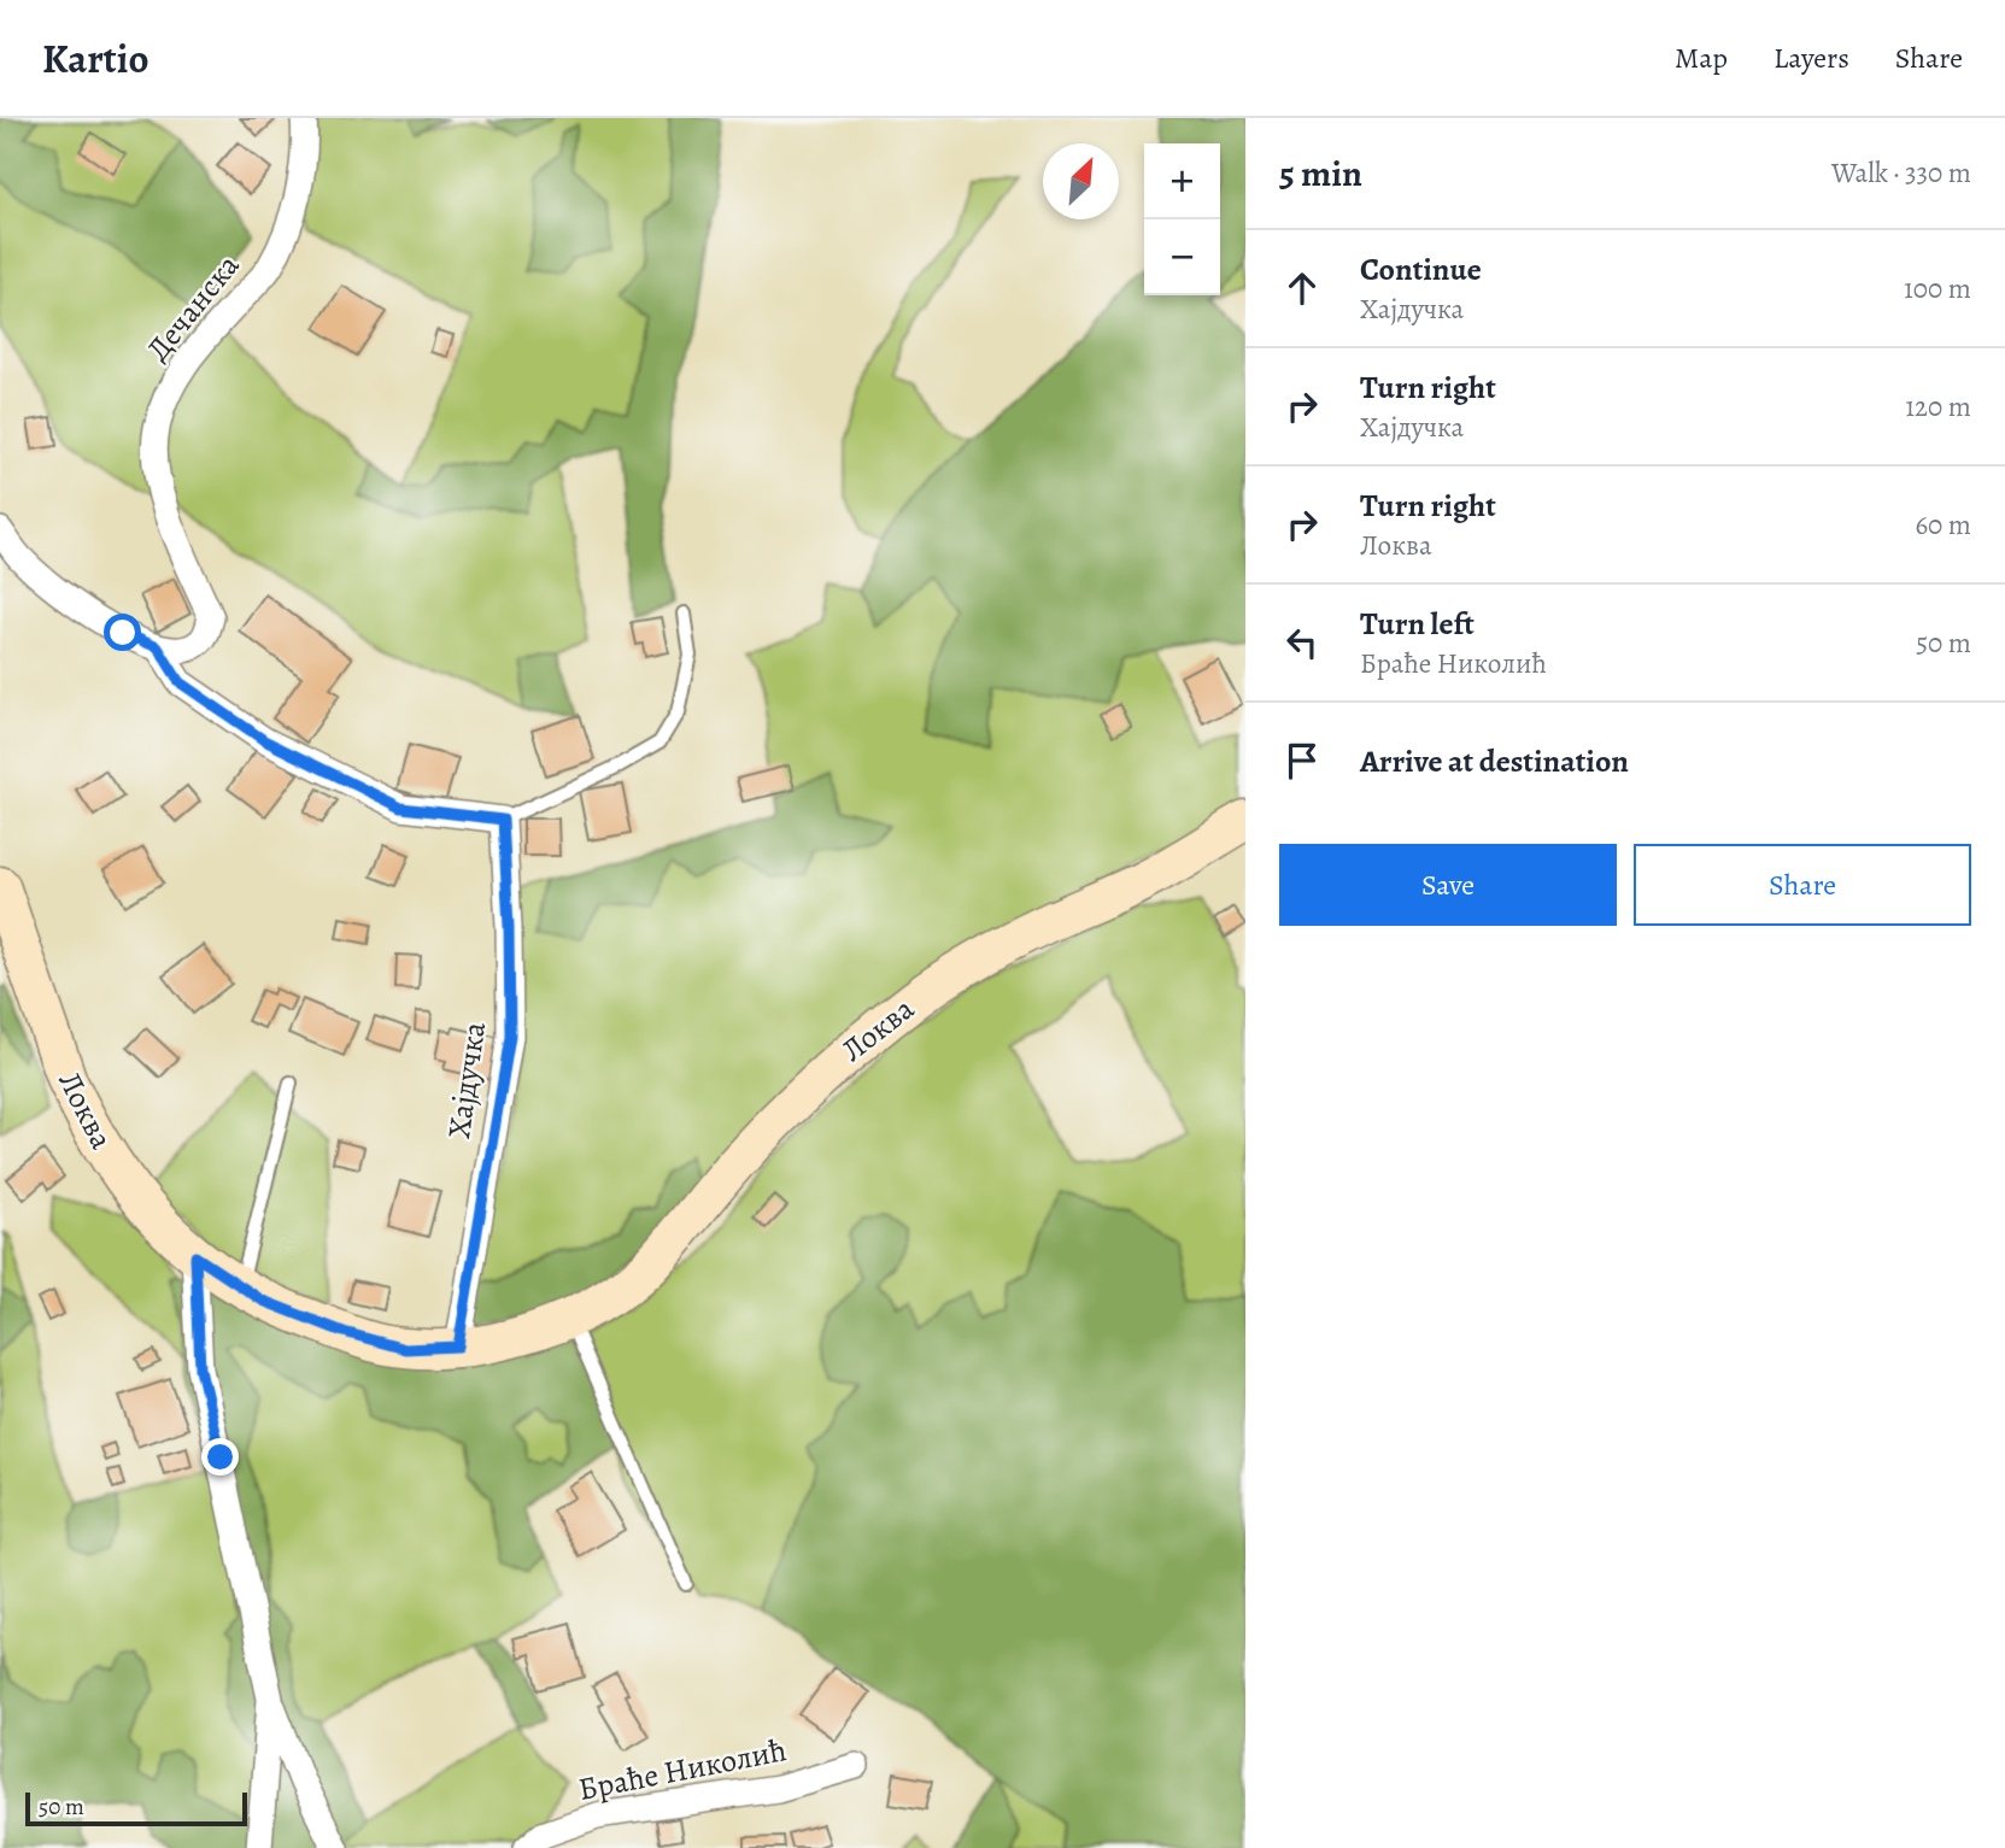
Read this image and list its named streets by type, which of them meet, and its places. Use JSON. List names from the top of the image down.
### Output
{
  "streets": {
    "main road": ["Локва"],
    "street": ["Дечанска", "Хајдучка", "Браће Николић"]
  },
  "crossings": [
    ["Локва", "Хајдучка"]
  ],
  "scale_bar": "50 m",
  "north": "top right",
  "page": {
    "header": "Kartio",
    "nav": ["Map", "Layers", "Share"],
    "heading": ["5 min", "Walk · 330 m"],
    "map_buttons": ["+", "−"],
    "list": [
      ["Continue", "Хајдучка", "100 m"],
      ["Turn right", "Хајдучка", "120 m"],
      ["Turn right", "Локва", "60 m"],
      ["Turn left", "Браће Николић", "50 m"],
      "Arrive at destination"
    ],
    "buttons": ["Save", "Share"],
    "scale": "50 m"
  }
}
